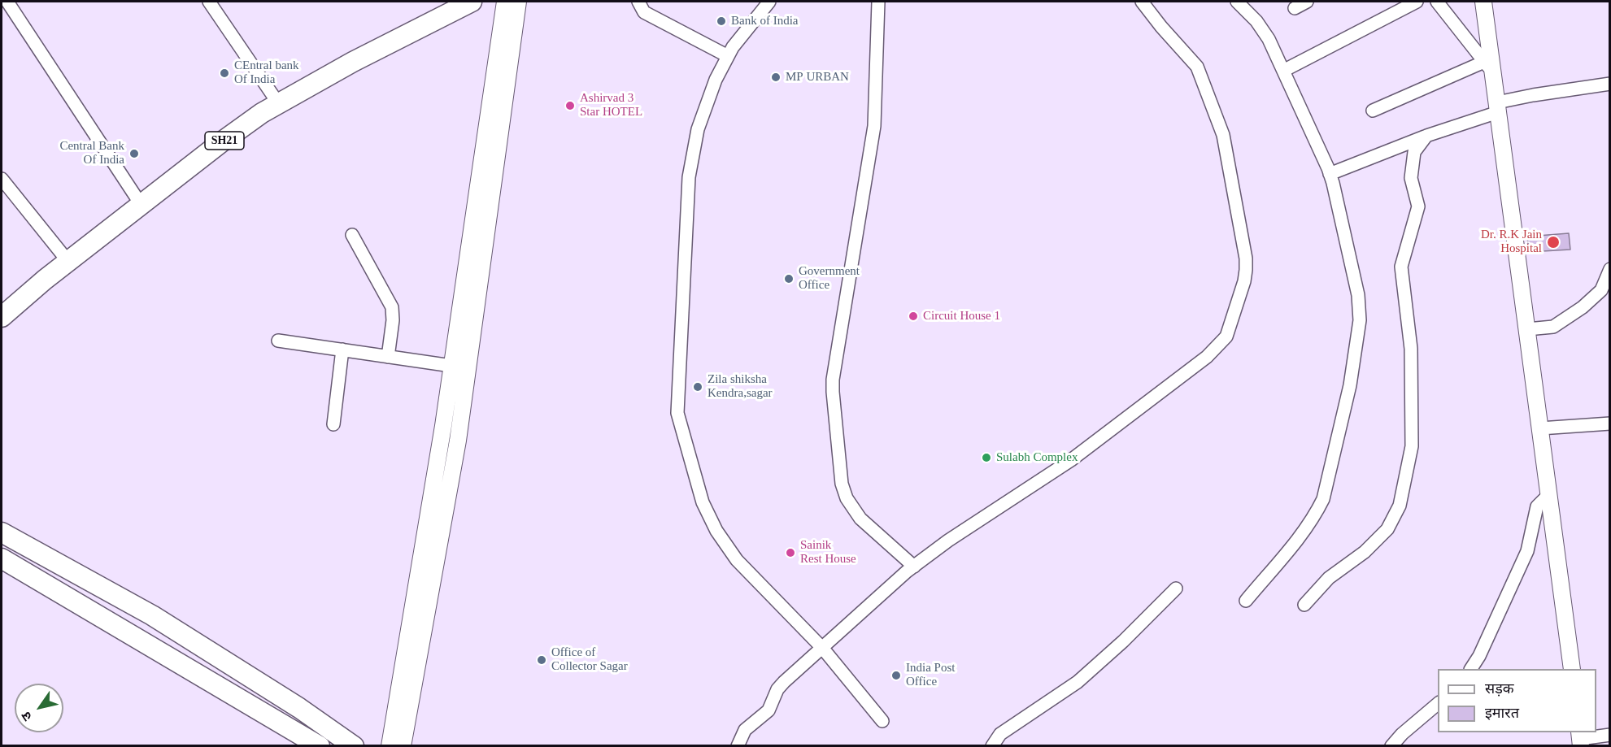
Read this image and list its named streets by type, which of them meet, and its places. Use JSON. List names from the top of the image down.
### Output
{
  "streets": {
    "main road": ["SH21"]
  },
  "places": [
    "Bank of India",
    "CEntral bank Of India",
    "MP URBAN",
    "Ashirvad 3 Star HOTEL",
    "Central Bank Of India",
    "Dr. R.K Jain Hospital",
    "Government Office",
    "Circuit House 1",
    "Zila shiksha Kendra,sagar",
    "Sulabh Complex",
    "Sainik Rest House",
    "Office of Collector Sagar",
    "India Post Office"
  ],
  "legend": ["सड़क", "इमारत"],
  "north": "bottom left"
}
